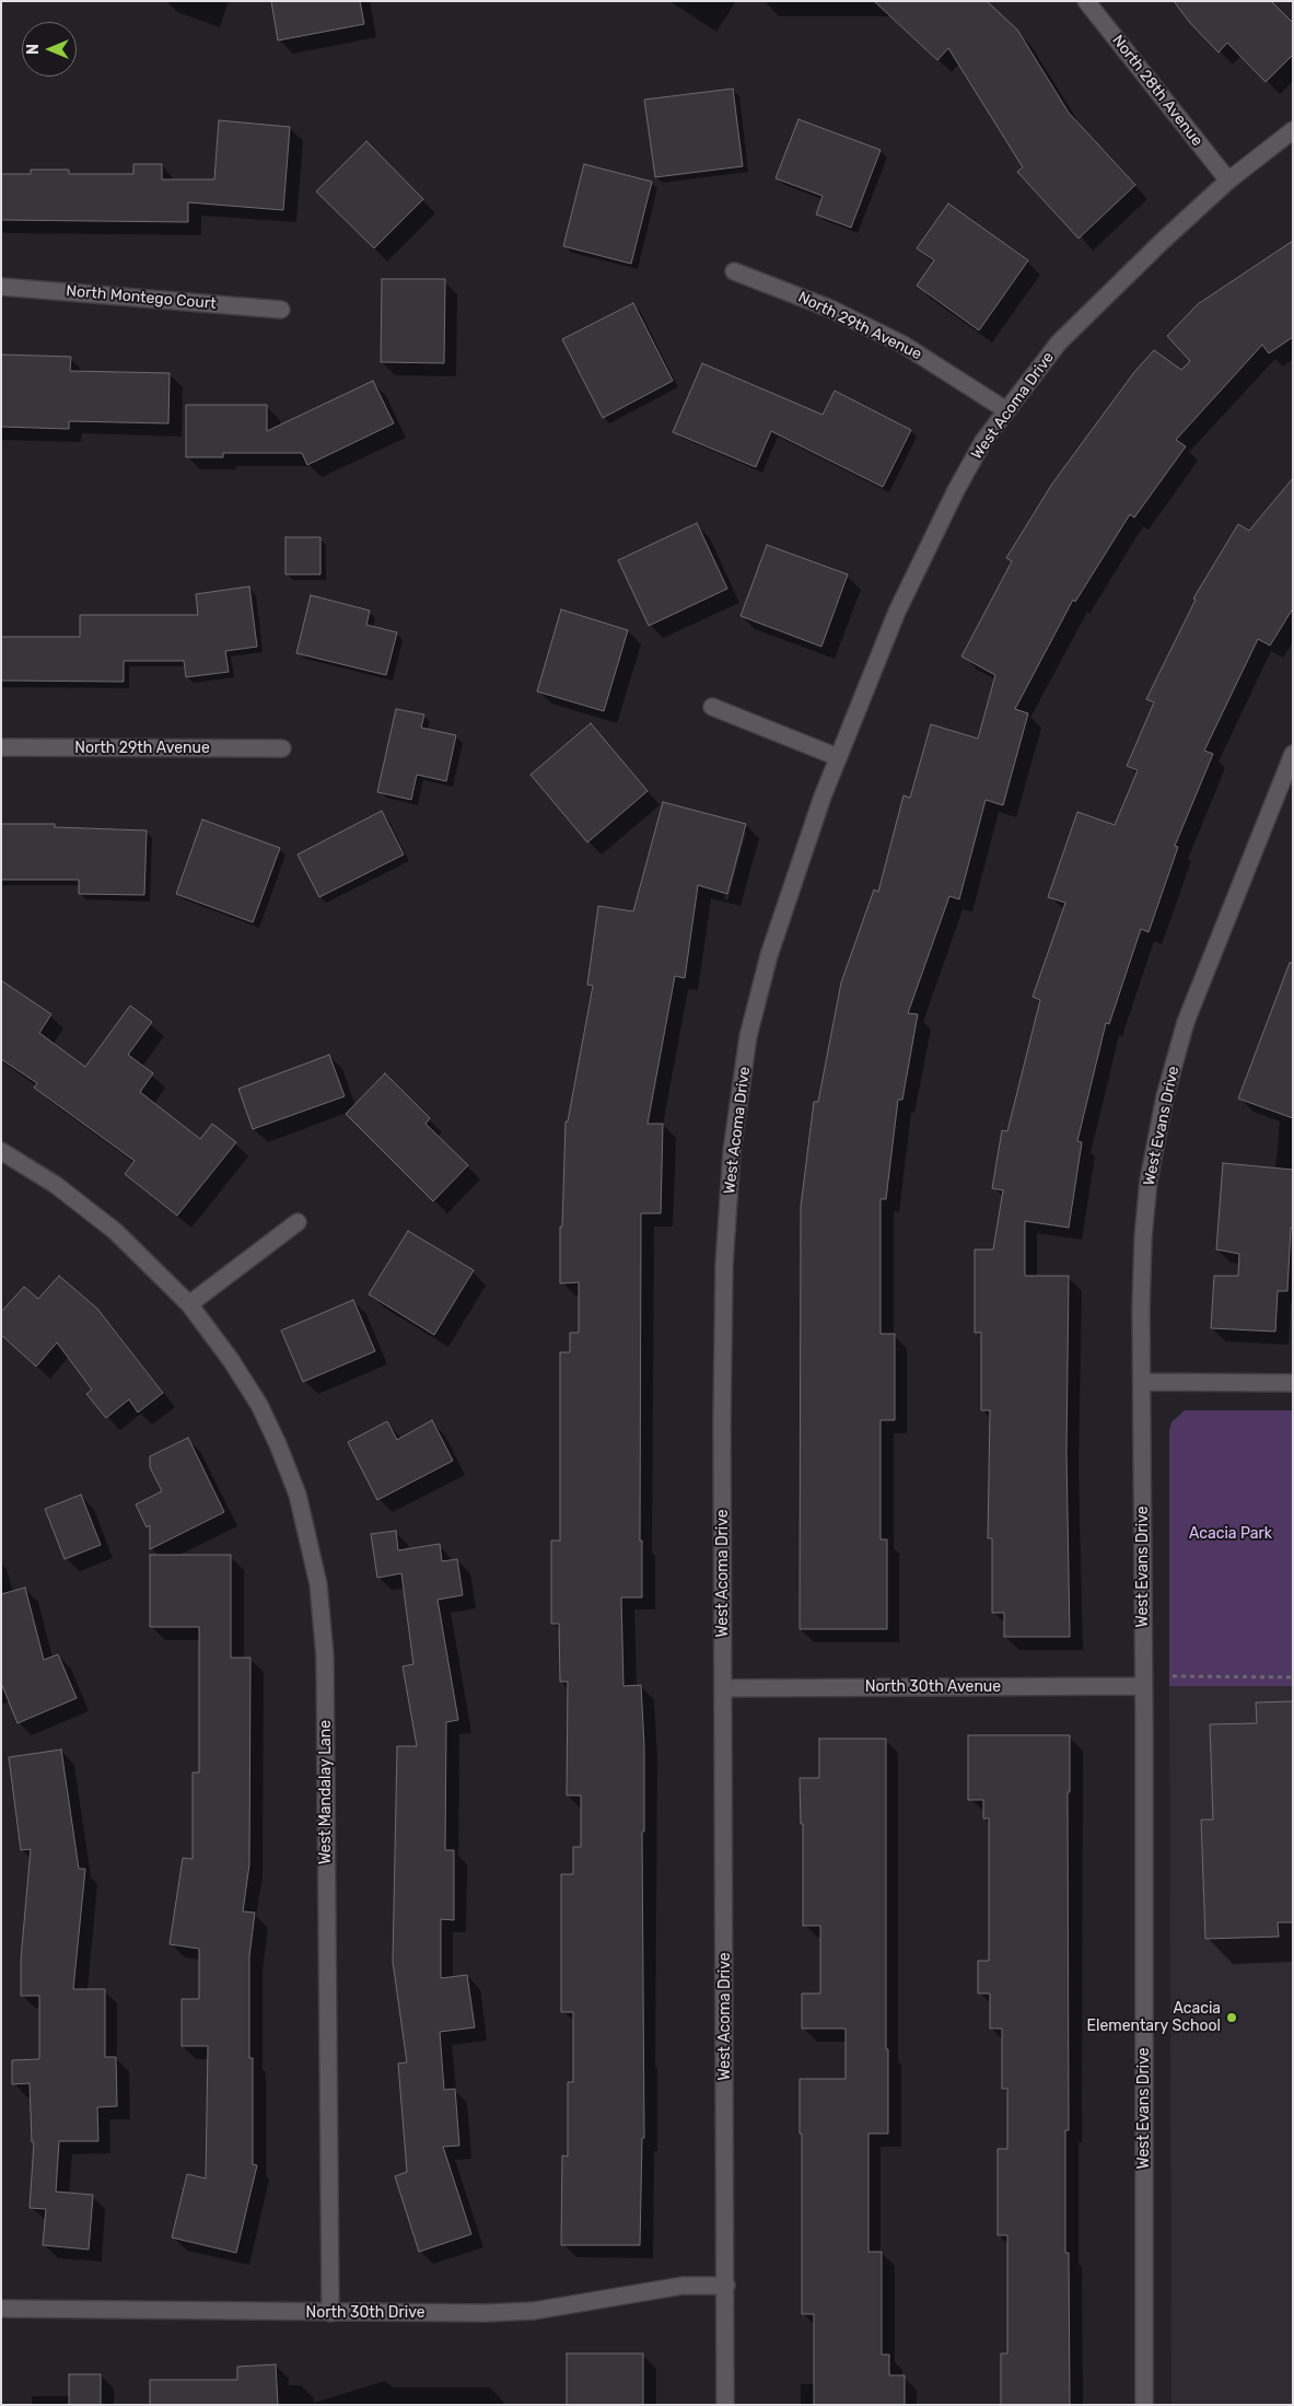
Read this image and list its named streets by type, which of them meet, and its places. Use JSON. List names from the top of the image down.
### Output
{
  "streets": {
    "street": [
      "North 28th Avenue",
      "North Montego Court",
      "North 29th Avenue",
      "West Acoma Drive",
      "West Evans Drive",
      "North 30th Avenue",
      "West Mandalay Lane",
      "North 30th Drive"
    ]
  },
  "crossings": [
    ["North 28th Avenue", "West Acoma Drive"],
    ["North 29th Avenue", "West Acoma Drive"],
    ["West Acoma Drive", "North 30th Avenue"],
    ["West Acoma Drive", "North 30th Drive"],
    ["West Evans Drive", "North 30th Avenue"],
    ["West Mandalay Lane", "North 30th Drive"]
  ],
  "parks": ["Acacia Park"],
  "places": ["Acacia Elementary School"],
  "north": "left"
}
